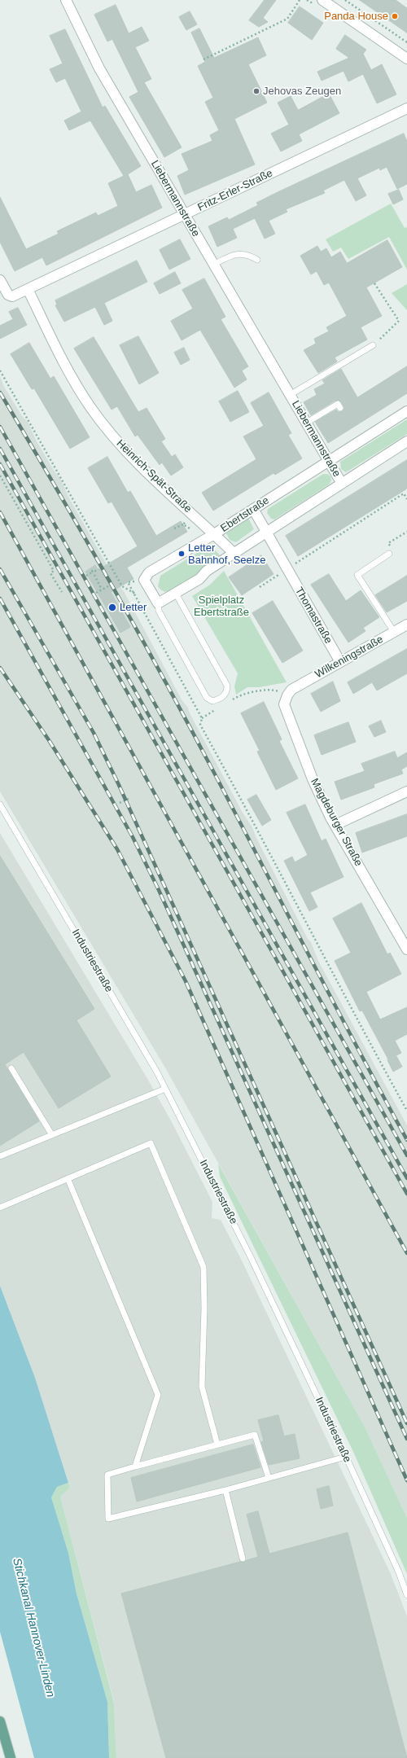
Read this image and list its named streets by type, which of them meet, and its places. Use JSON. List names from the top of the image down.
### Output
{
  "streets": {
    "street": [
      "Fritz-Erler-Straße",
      "Liebermannstraße",
      "Heinrich-Spät-Straße",
      "Ebertstraße",
      "Thomastraße",
      "Wilkeningstraße",
      "Magdeburger Straße"
    ],
    "lane": ["Industriestraße"]
  },
  "crossings": [
    ["Fritz-Erler-Straße", "Liebermannstraße"],
    ["Fritz-Erler-Straße", "Heinrich-Spät-Straße"],
    ["Liebermannstraße", "Ebertstraße"],
    ["Heinrich-Spät-Straße", "Ebertstraße"],
    ["Ebertstraße", "Thomastraße"],
    ["Thomastraße", "Wilkeningstraße"],
    ["Wilkeningstraße", "Magdeburger Straße"]
  ],
  "water": ["Stichkanal Hannover-Linden"],
  "parks": ["Spielplatz Ebertstraße"],
  "places": [
    "Panda House",
    "Jehovas Zeugen",
    "Letter Bahnhof, Seelze",
    "Letter"
  ]
}
